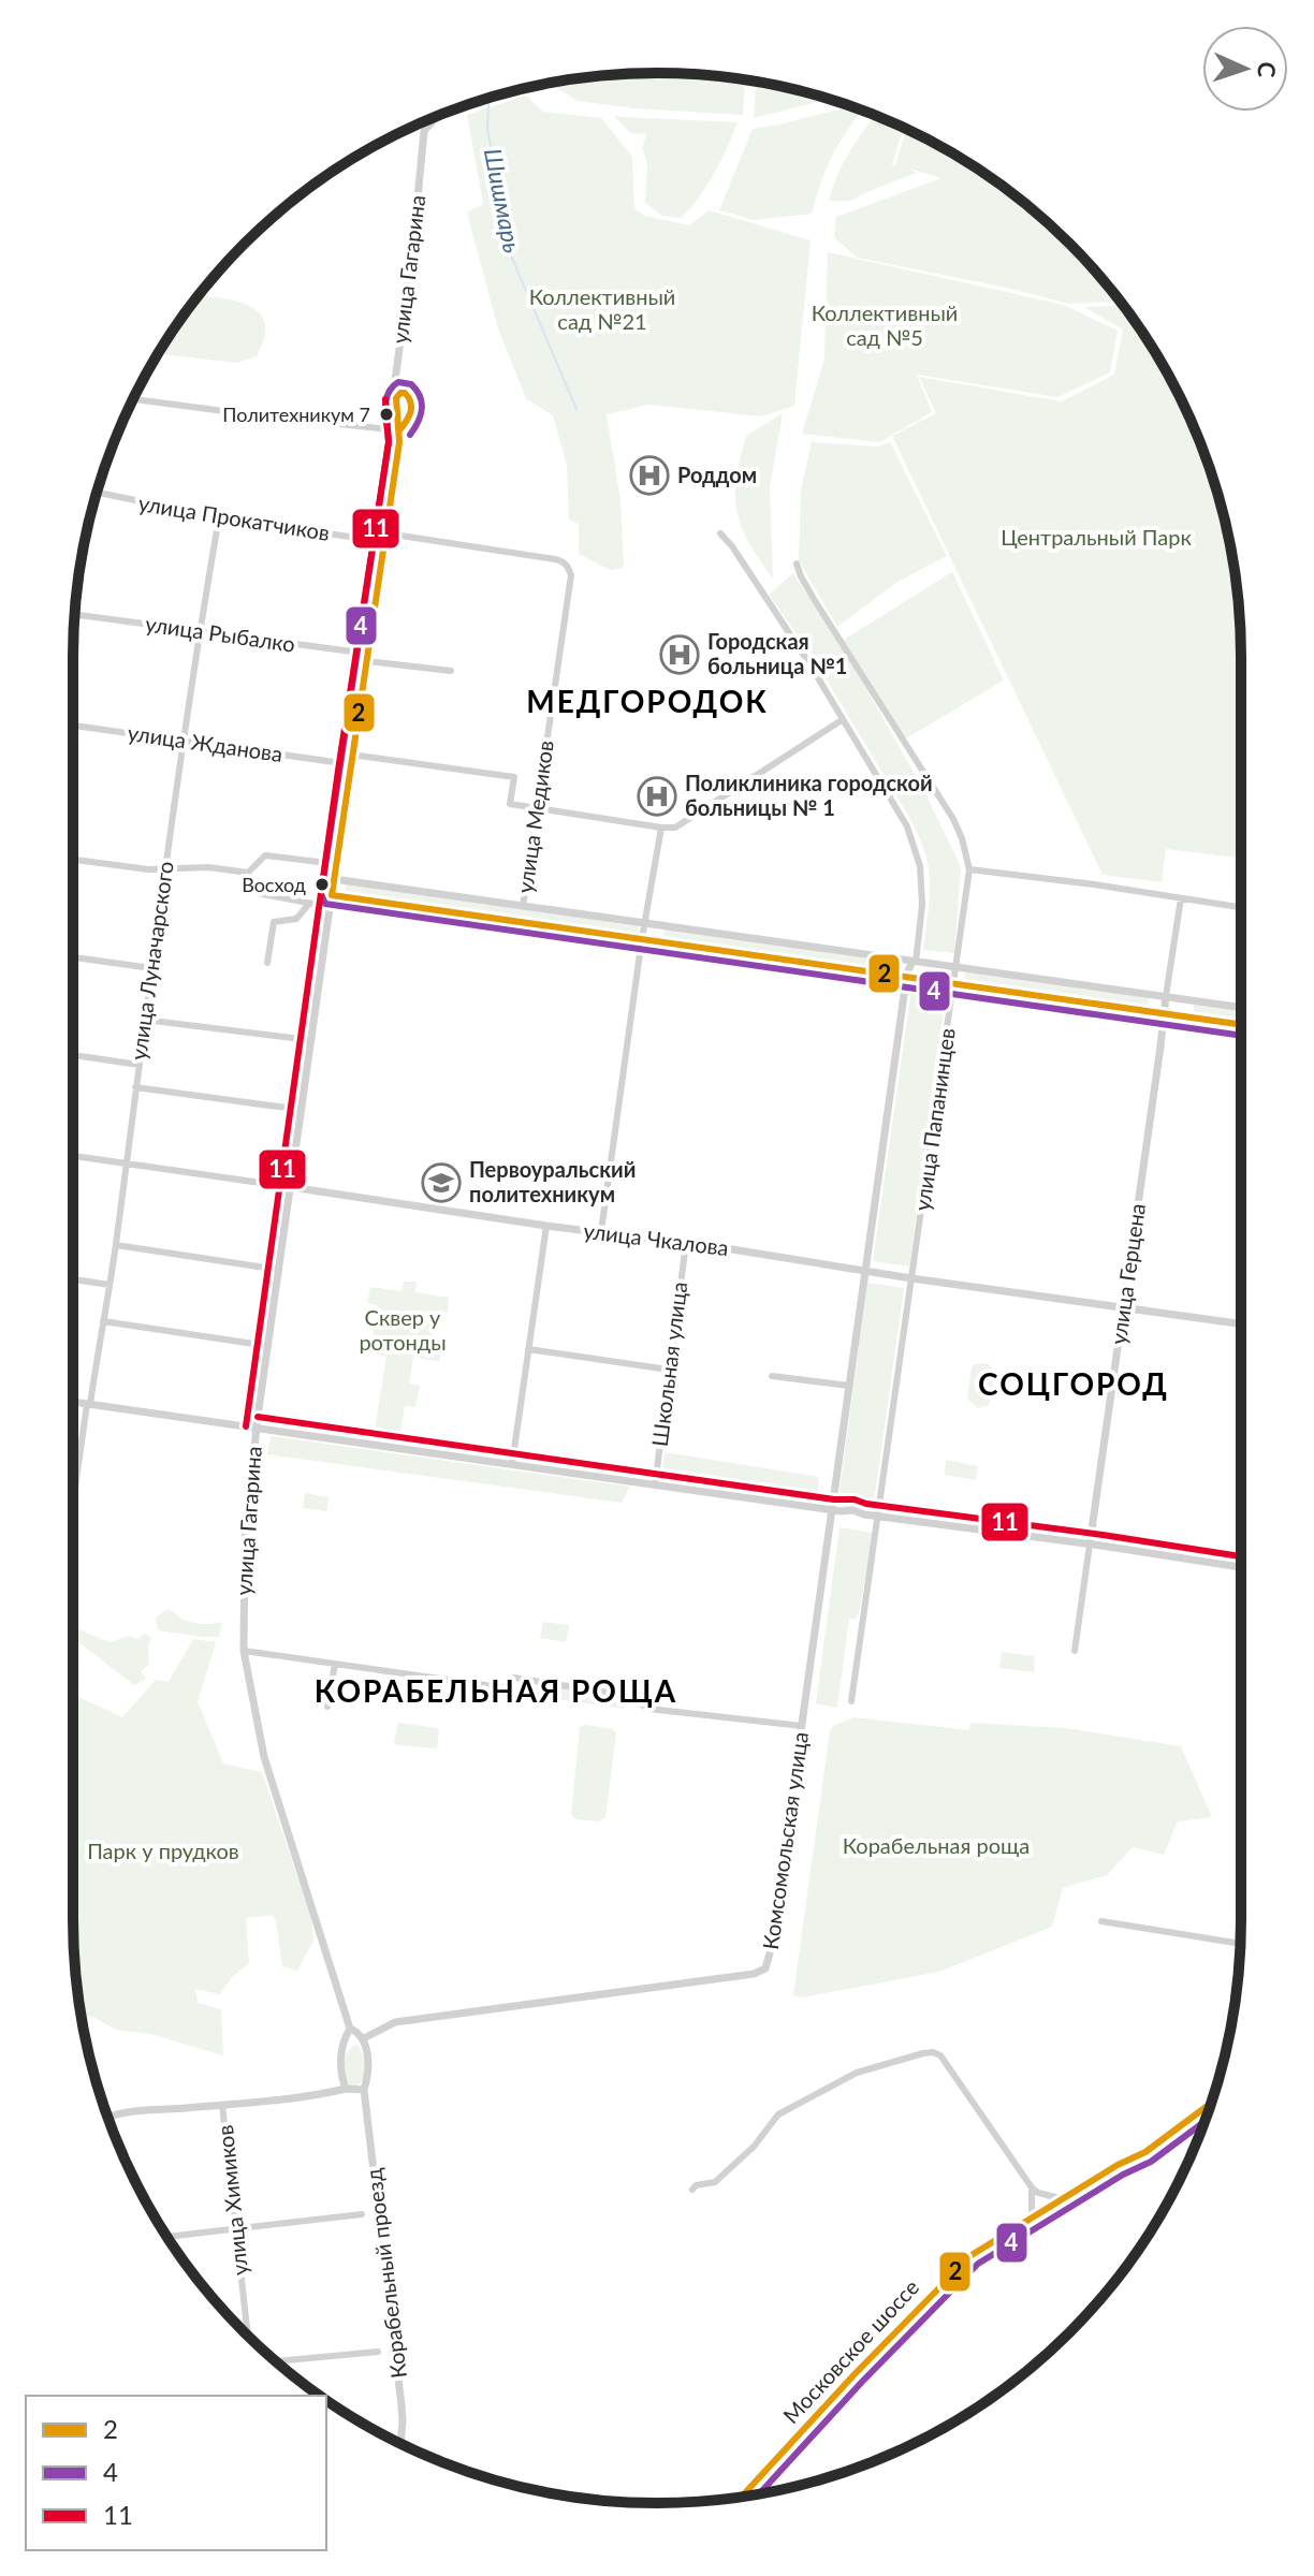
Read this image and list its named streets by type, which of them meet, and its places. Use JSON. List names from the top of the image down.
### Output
{
  "streets": {
    "main road": ["Московское шоссе"],
    "street": [
      "улица Гагарина",
      "улица Прокатчиков",
      "улица Рыбалко",
      "улица Жданова",
      "улица Медиков",
      "улица Луначарского",
      "улица Папанинцев",
      "улица Чкалова",
      "улица Герцена",
      "Школьная улица",
      "Комсомольская улица",
      "улица Химиков",
      "Корабельный проезд"
    ]
  },
  "crossings": [
    ["улица Гагарина", "улица Прокатчиков"],
    ["улица Гагарина", "улица Рыбалко"],
    ["улица Гагарина", "улица Жданова"],
    ["улица Гагарина", "улица Чкалова"],
    ["улица Прокатчиков", "улица Медиков"],
    ["улица Прокатчиков", "улица Луначарского"],
    ["улица Рыбалко", "улица Луначарского"],
    ["улица Жданова", "улица Луначарского"],
    ["улица Луначарского", "улица Чкалова"],
    ["улица Папанинцев", "улица Чкалова"],
    ["улица Чкалова", "улица Герцена"],
    ["улица Чкалова", "Школьная улица"],
    ["Комсомольская улица", "Корабельный проезд"]
  ],
  "districts": ["МЕДГОРОДОК", "СОЦГОРОД", "КОРАБЕЛЬНАЯ РОЩА"],
  "water": ["Шишмарь"],
  "parks": [
    "Коллективный сад №21",
    "Коллективный сад №5",
    "Центральный Парк",
    "Сквер у ротонды",
    "Корабельная роща",
    "Парк у прудков"
  ],
  "places": {
    "other": ["Политехникум 7", "Восход"],
    "hospital": ["Роддом", "Городская больница №1", "Поликлиника городской больницы № 1"],
    "school or university": ["Первоуральский политехникум"]
  },
  "lines": ["transit line 4", "transit line 2", "transit line 11"],
  "legend": ["2", "4", "11"],
  "north": "right"
}
